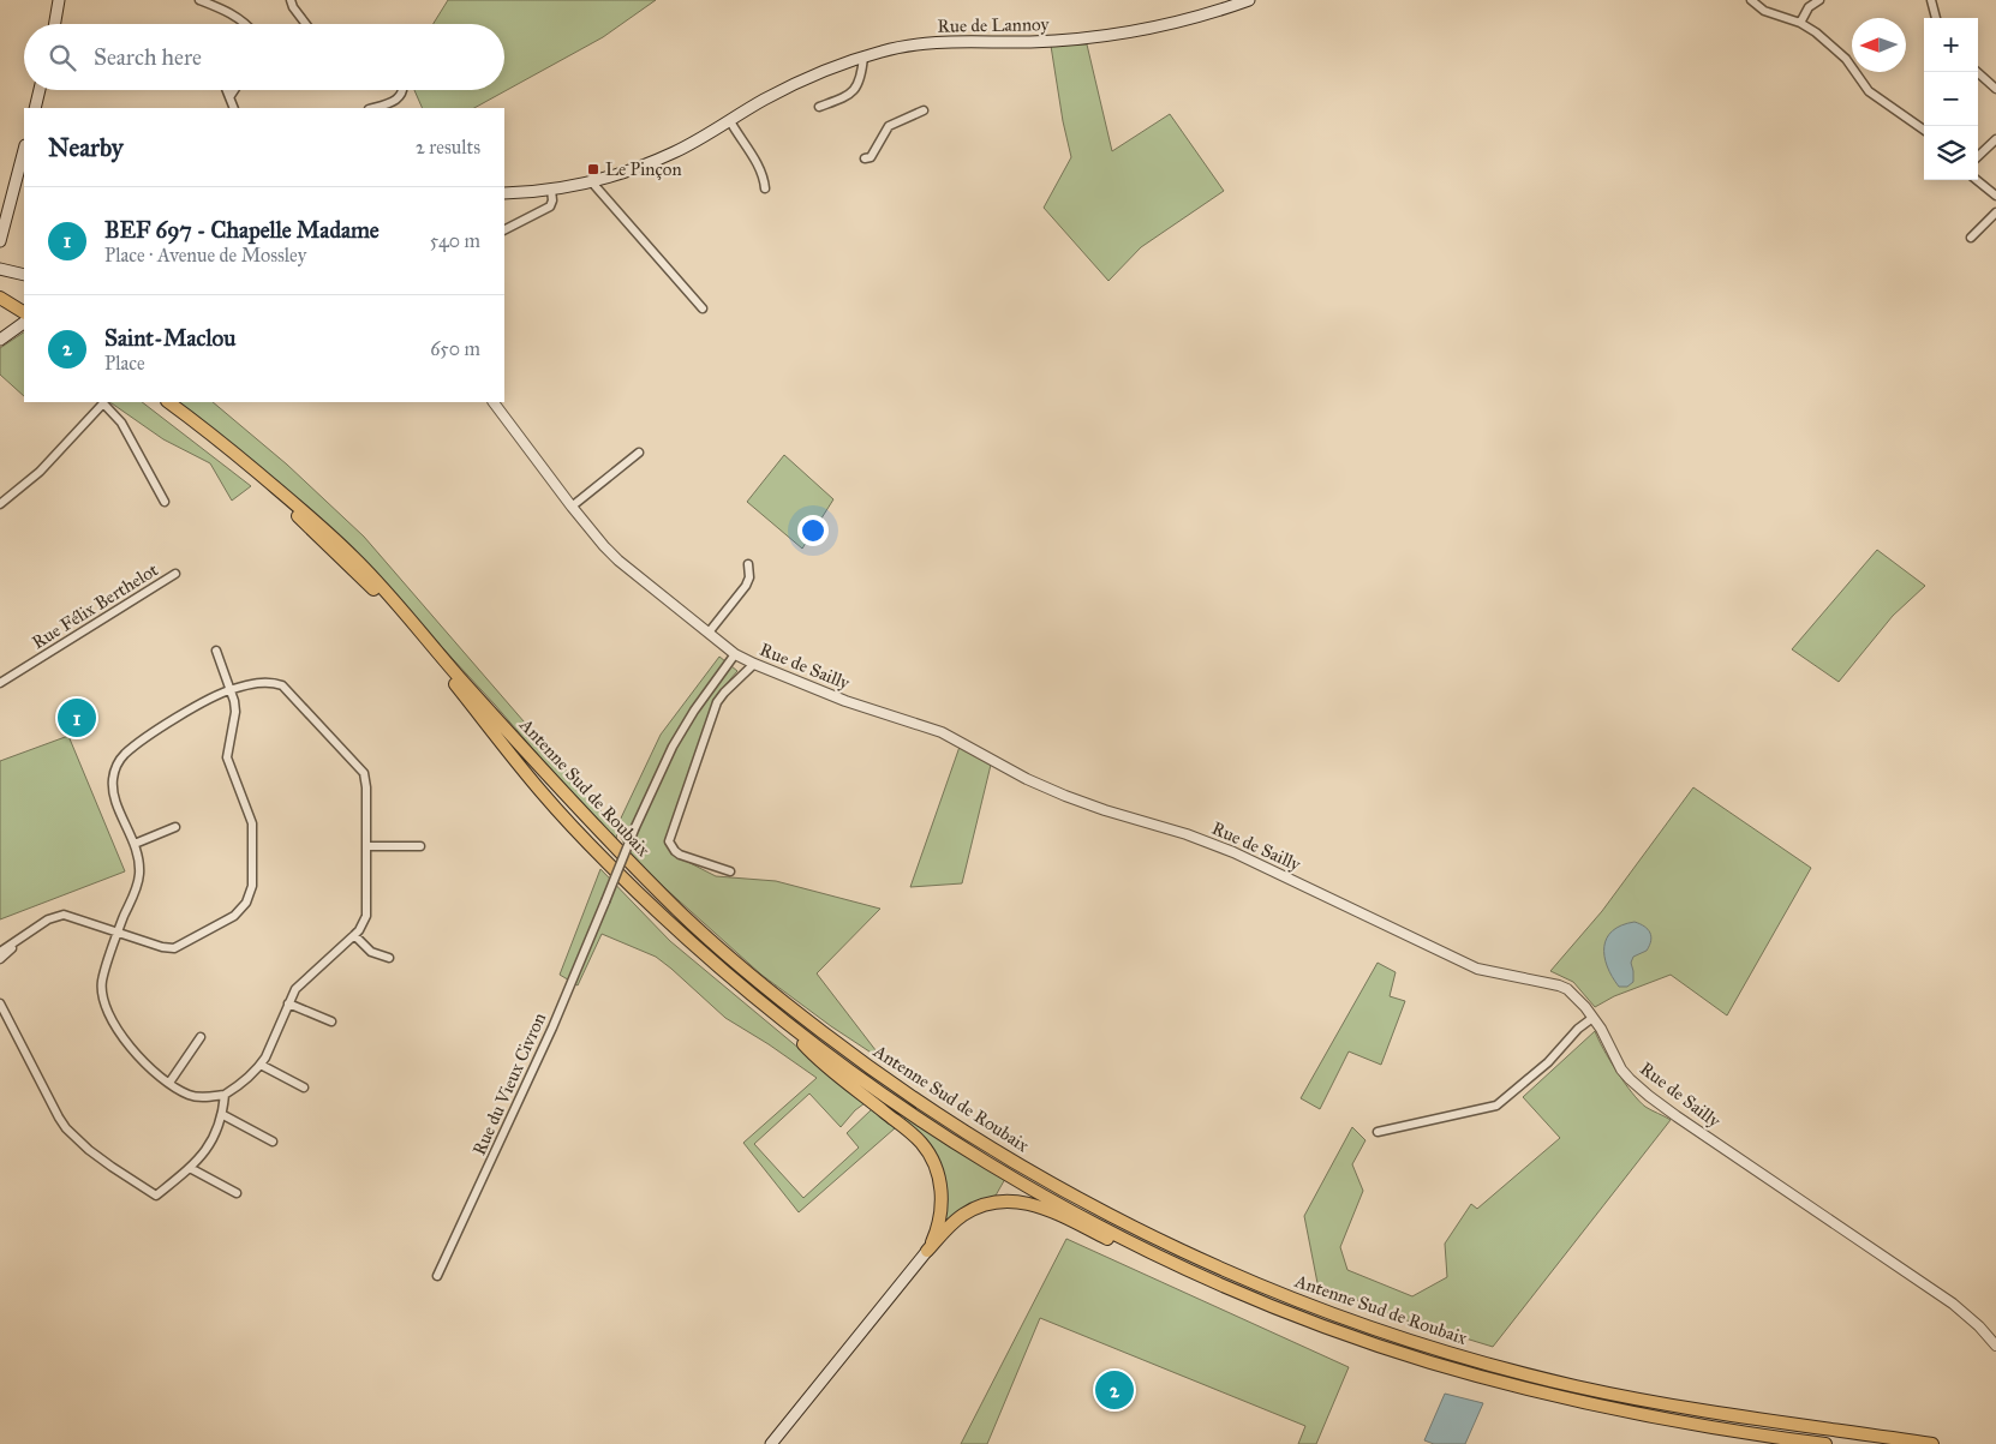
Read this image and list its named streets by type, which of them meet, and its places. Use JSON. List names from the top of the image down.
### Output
{
  "streets": {
    "highway": ["Antenne Sud de Roubaix"],
    "main road": ["Rue de Lannoy"],
    "street": ["Rue Félix Berthelot", "Rue de Sailly", "Rue du Vieux Civron"]
  },
  "crossings": [
    ["Rue de Sailly", "Rue du Vieux Civron"]
  ],
  "places": {
    "transit": ["Le Pinçon"]
  },
  "north": "left",
  "page": {
    "map_buttons": ["+", "−"],
    "search": "Search here",
    "heading": ["Nearby", "2 results"],
    "list": [
      {
        "mark": "1",
        "name": "BEF 697 - Chapelle Madame",
        "note": "Place · Avenue de Mossley",
        "value": "540 m"
      },
      {
        "mark": "2",
        "name": "Saint-Maclou",
        "note": "Place",
        "value": "650 m"
      }
    ],
    "pins": ["1", "2"]
  }
}
